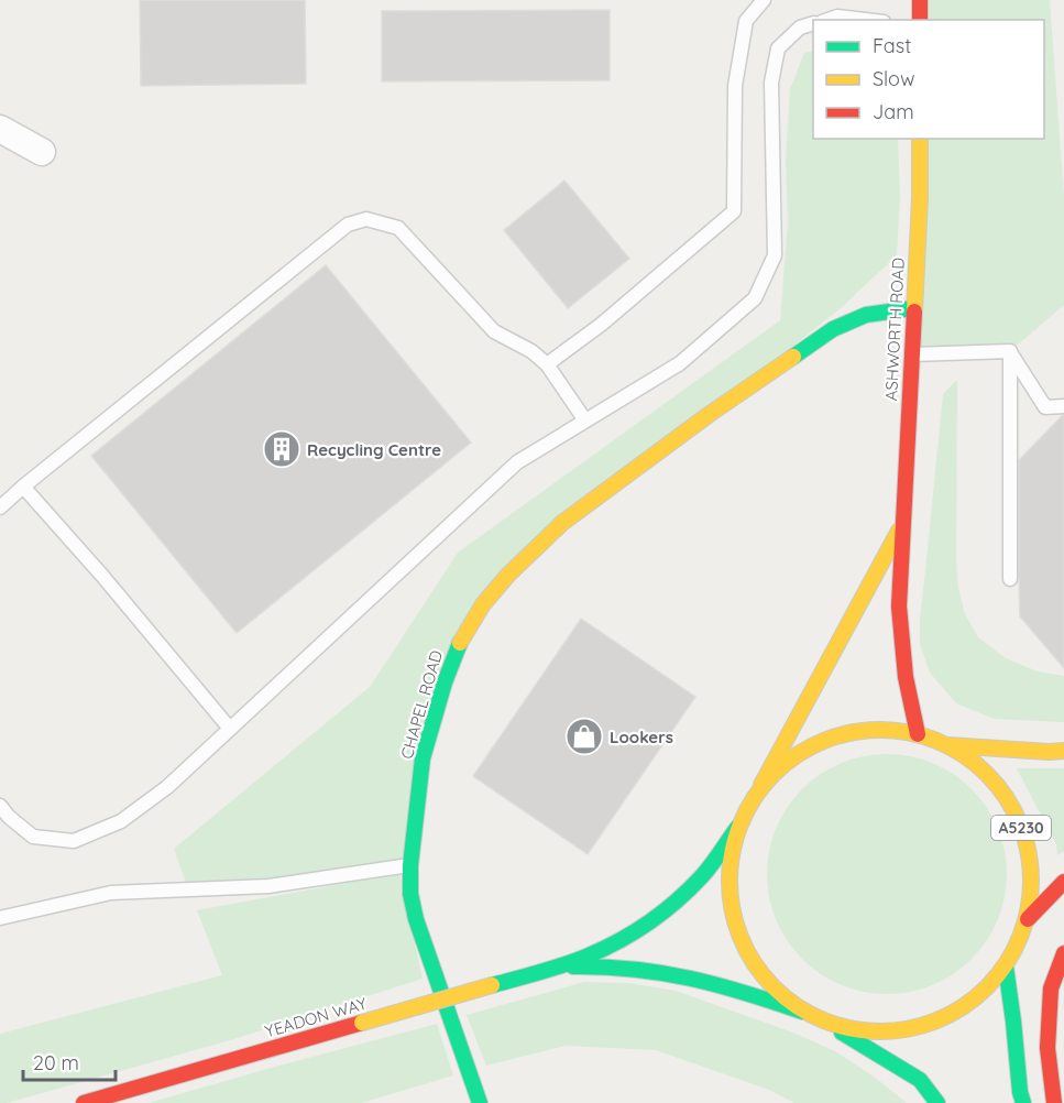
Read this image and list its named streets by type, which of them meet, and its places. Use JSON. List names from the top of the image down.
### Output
{
  "streets": {
    "street": [
      "ASHWORTH ROAD",
      "CHAPEL ROAD",
      "A5230",
      "YEADON WAY"
    ]
  },
  "crossings": [
    ["ASHWORTH ROAD", "CHAPEL ROAD"],
    ["ASHWORTH ROAD", "A5230"],
    ["A5230", "YEADON WAY"]
  ],
  "places": {
    "building": ["Recycling Centre"],
    "shop": ["Lookers"]
  },
  "legend": ["Fast", "Slow", "Jam"],
  "scale_bar": "20 m"
}
